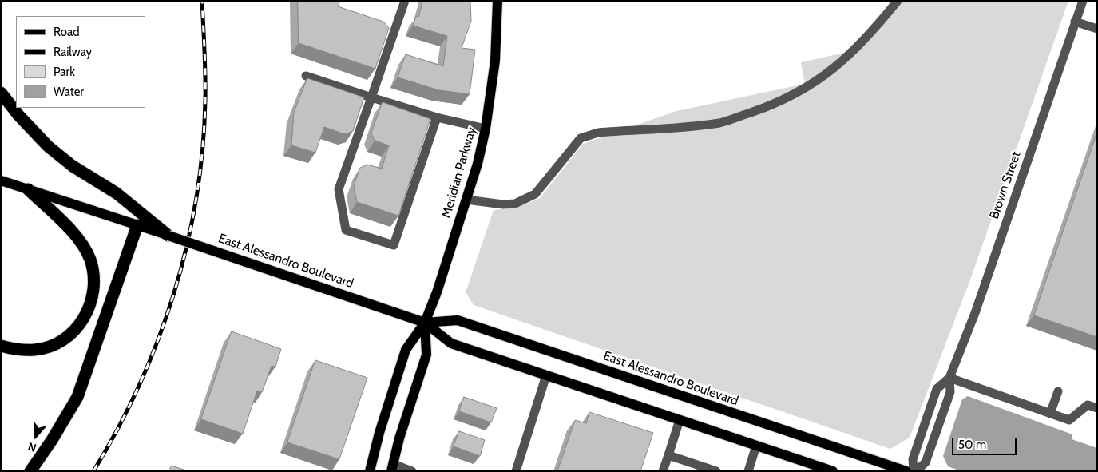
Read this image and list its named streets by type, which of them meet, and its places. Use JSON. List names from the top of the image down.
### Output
{
  "streets": {
    "main road": ["Meridian Parkway", "East Alessandro Boulevard"],
    "street": ["Brown Street"]
  },
  "crossings": [
    ["Meridian Parkway", "East Alessandro Boulevard"]
  ],
  "legend": [
    "Road",
    "Railway",
    "Park",
    "Water"
  ],
  "scale_bar": "50 m",
  "north": "bottom"
}
